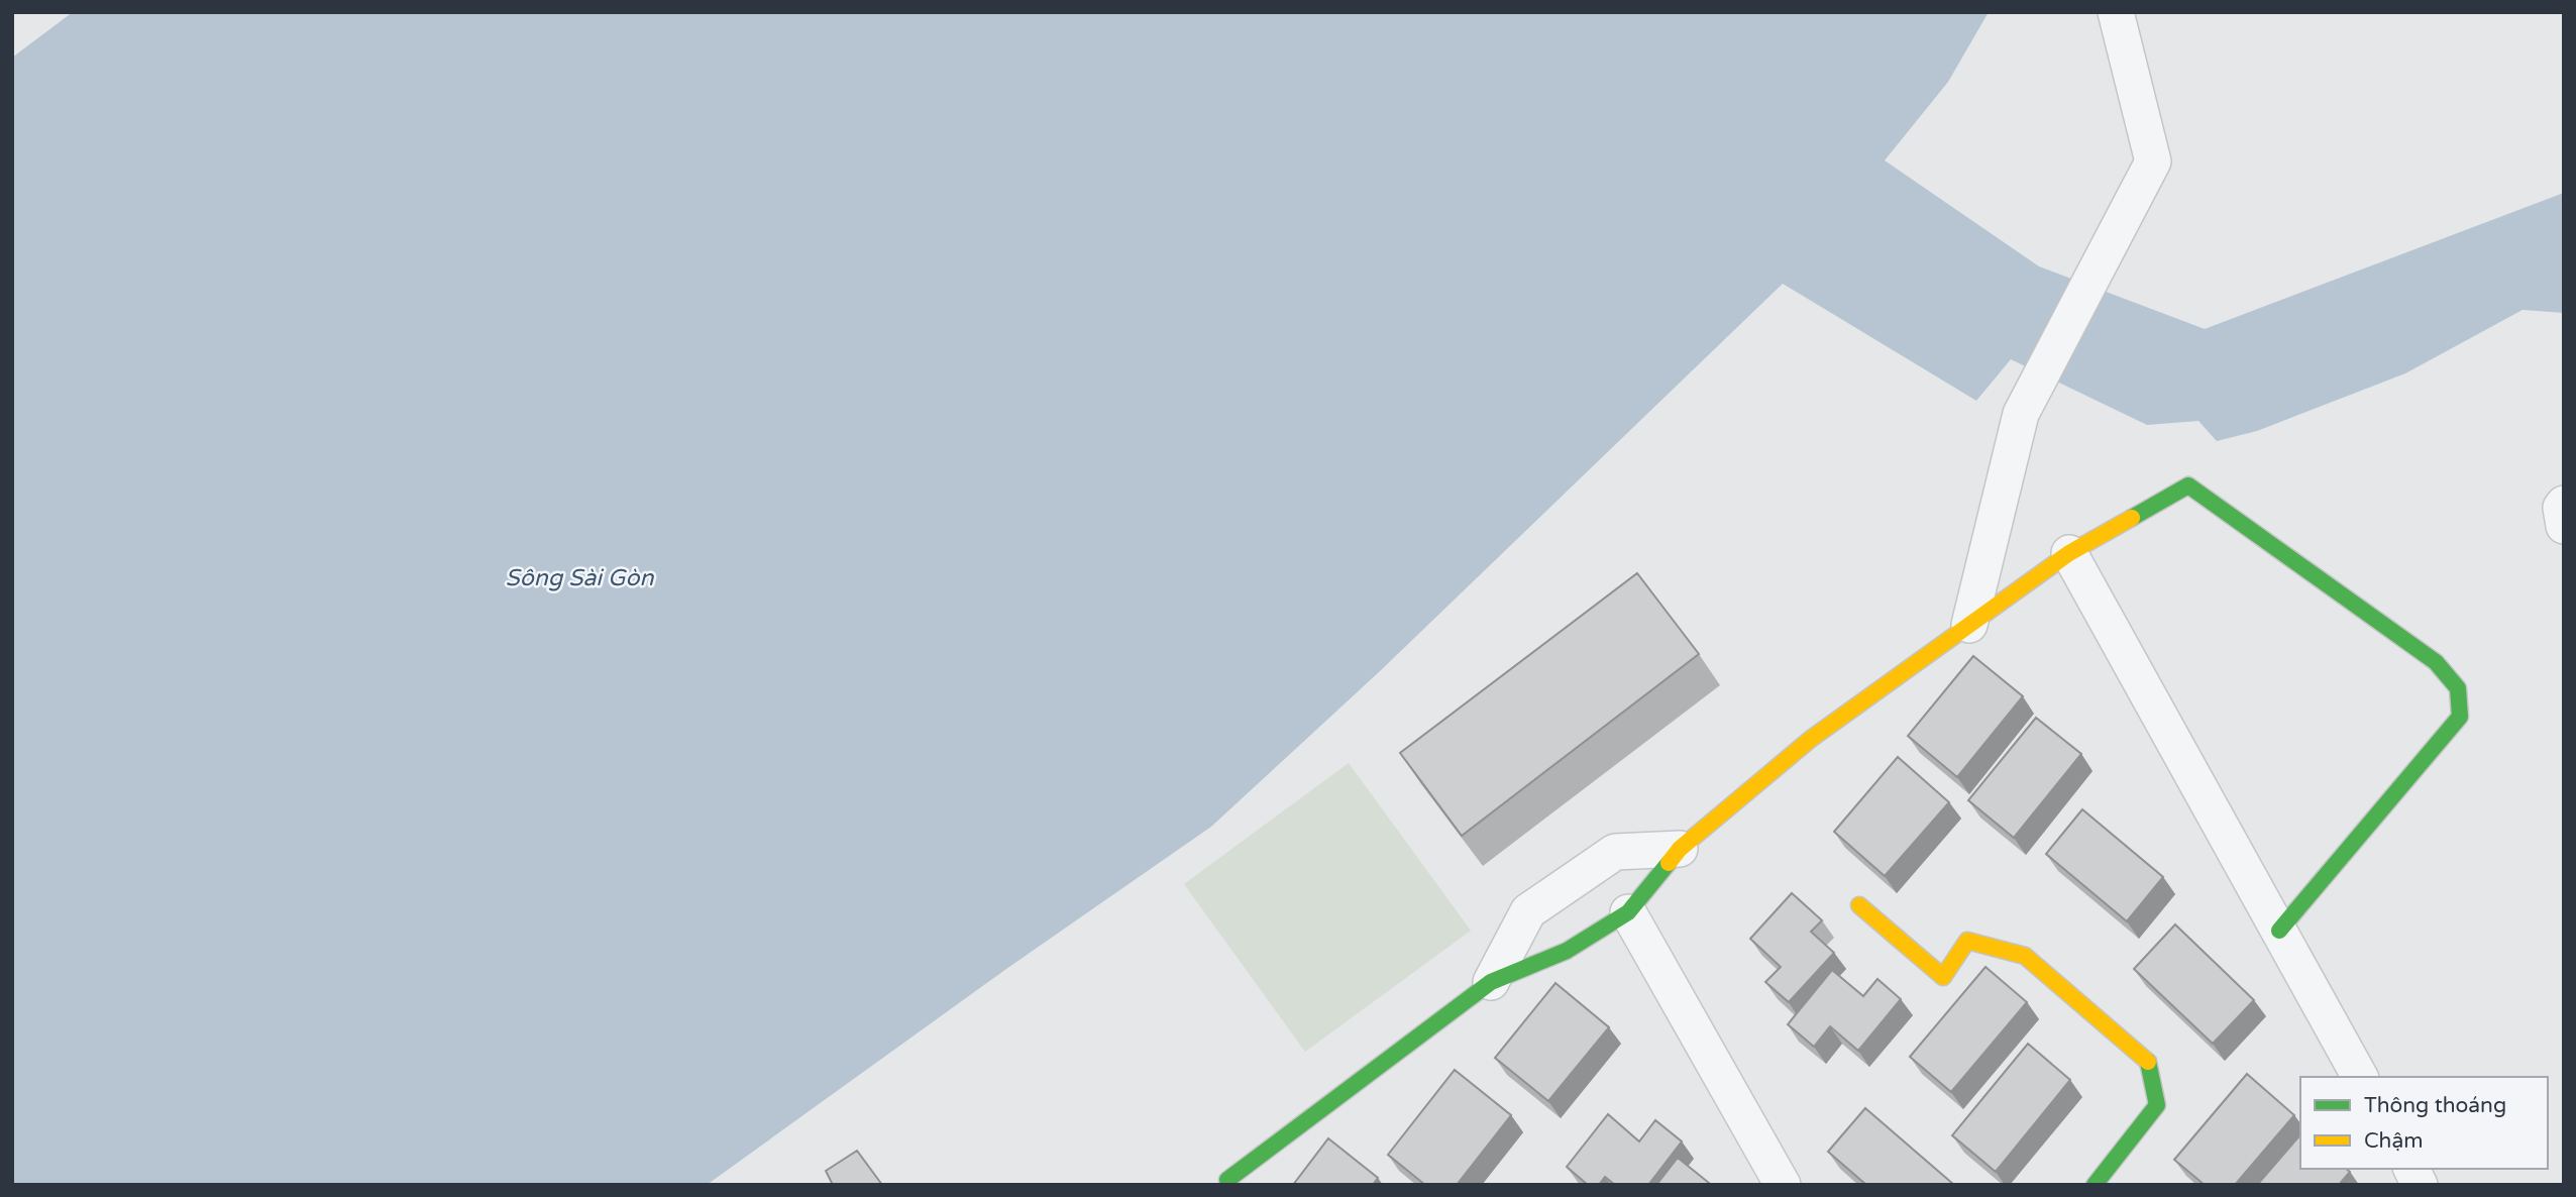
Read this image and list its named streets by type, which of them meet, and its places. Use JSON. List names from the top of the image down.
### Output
{
  "water": ["Sông Sài Gòn"],
  "legend": ["Thông thoáng", "Chậm"]
}
